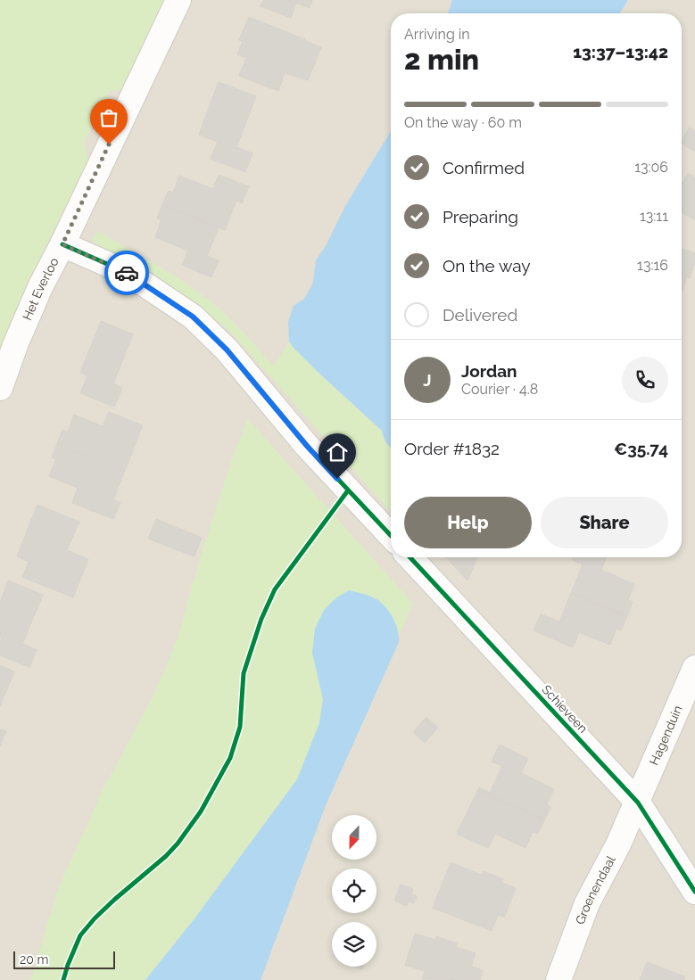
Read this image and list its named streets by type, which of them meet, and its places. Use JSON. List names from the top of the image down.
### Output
{
  "streets": {
    "street": [
      "Het Everloo",
      "Schieveen",
      "Hagenduin",
      "Groenendaal"
    ]
  },
  "crossings": [
    ["Schieveen", "Hagenduin"],
    ["Schieveen", "Groenendaal"],
    ["Hagenduin", "Groenendaal"]
  ],
  "scale_bar": "20 m",
  "north": "bottom",
  "page": {
    "heading": ["2 min", "Arriving in", "13:37–13:42"],
    "panel": [
      "Jordan",
      "Courier · 4.8",
      "Order #1832",
      "€35.74"
    ],
    "bar": "On the way · 60 m",
    "list": [
      ["Confirmed", "13:06"],
      ["Preparing", "13:11"],
      ["On the way", "13:16"],
      "Delivered"
    ],
    "round": "J",
    "buttons": ["Help", "Share"],
    "scale": "20 m"
  }
}
